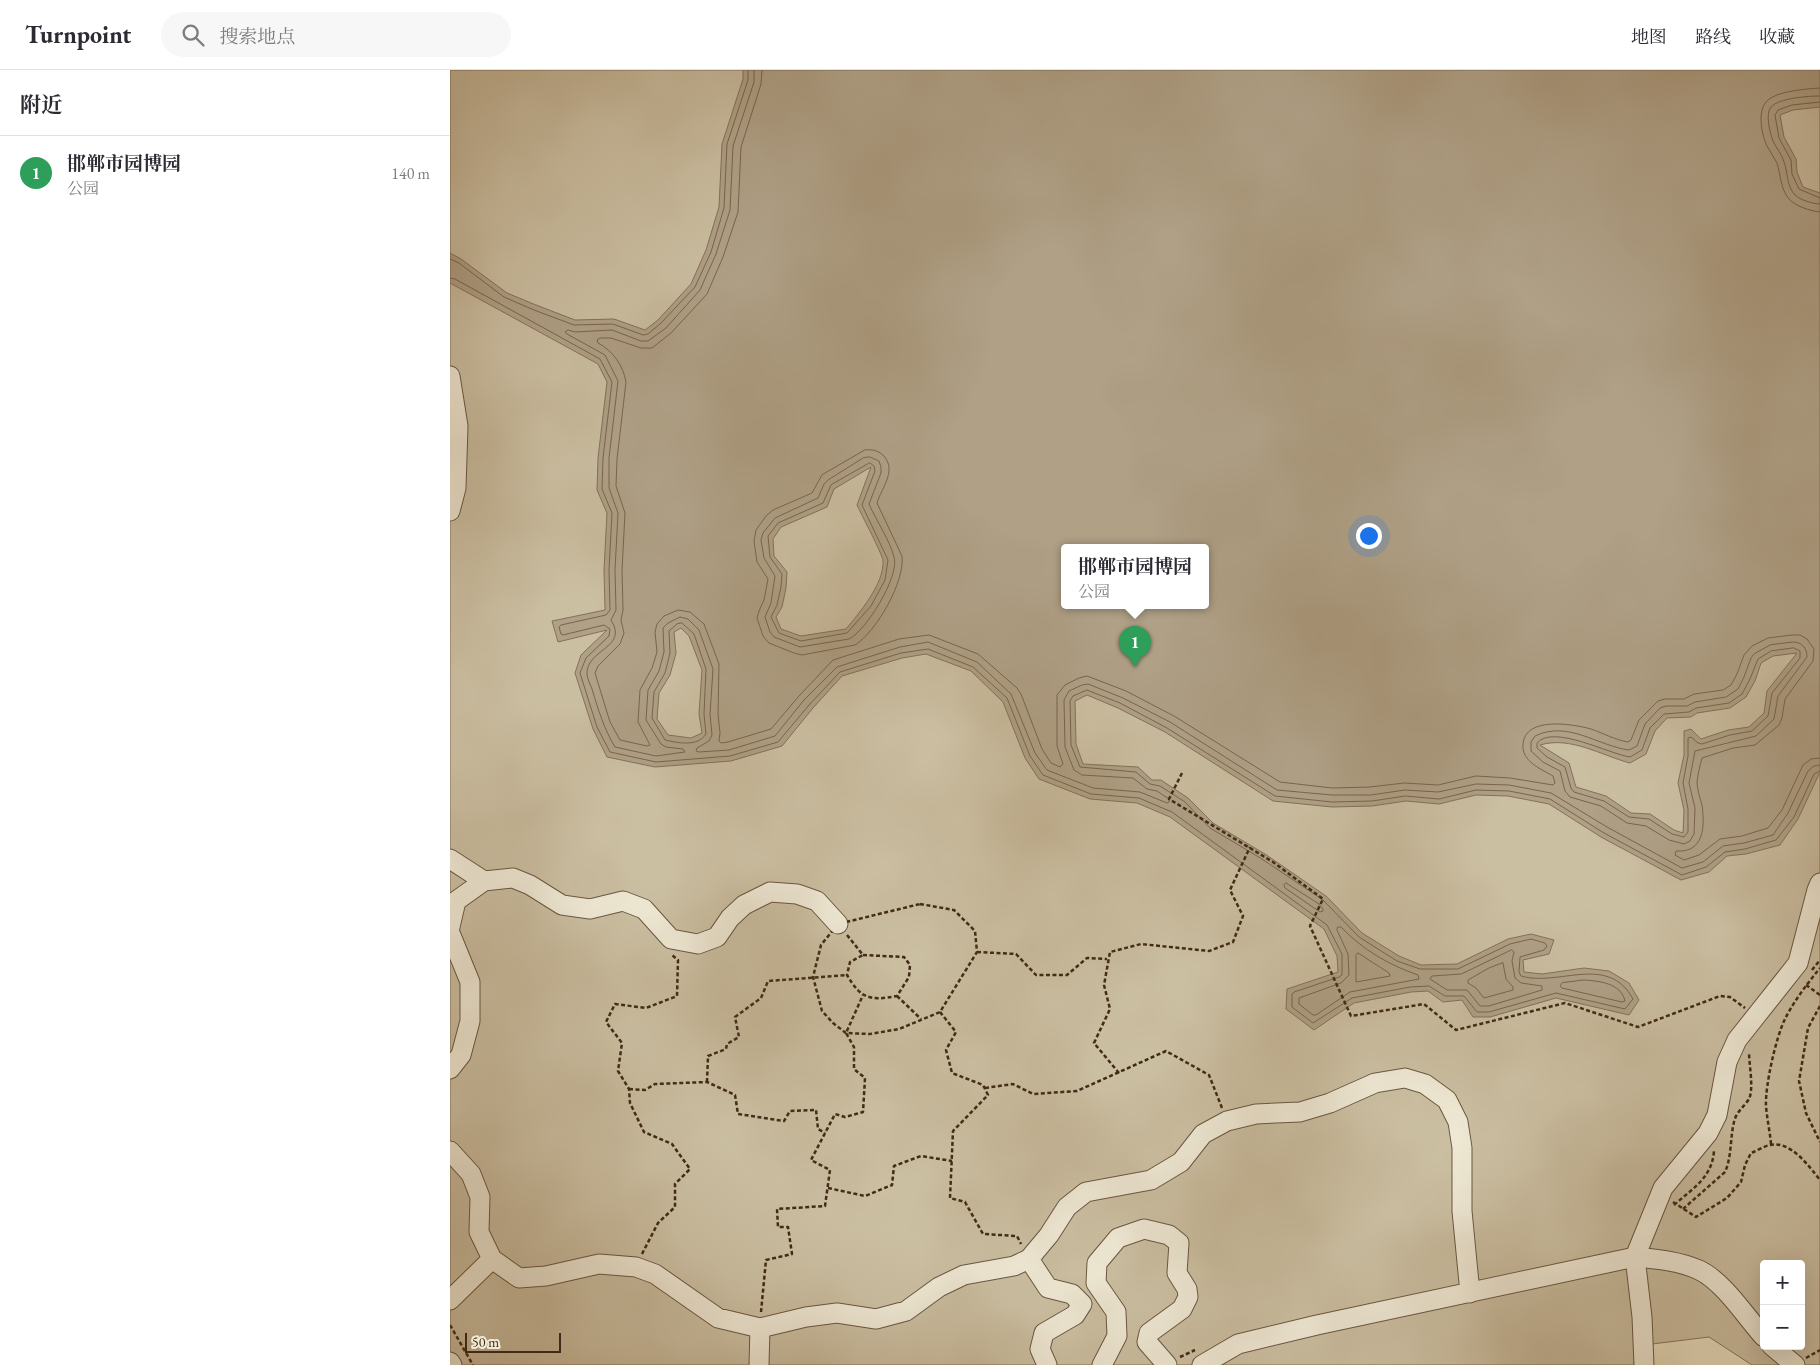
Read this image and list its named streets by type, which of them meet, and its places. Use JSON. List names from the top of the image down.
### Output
{
  "scale_bar": "50 m",
  "page": {
    "header": "Turnpoint",
    "search": "搜索地点",
    "nav": ["地图", "路线", "收藏"],
    "heading": "附近",
    "list": [
      {
        "mark": "1",
        "name": "邯郸市园博园",
        "note": "公园",
        "value": "140 m"
      }
    ],
    "popup": ["邯郸市园博园", "公园"],
    "pins": "1",
    "map_buttons": ["+", "−"],
    "scale": "50 m"
  }
}
